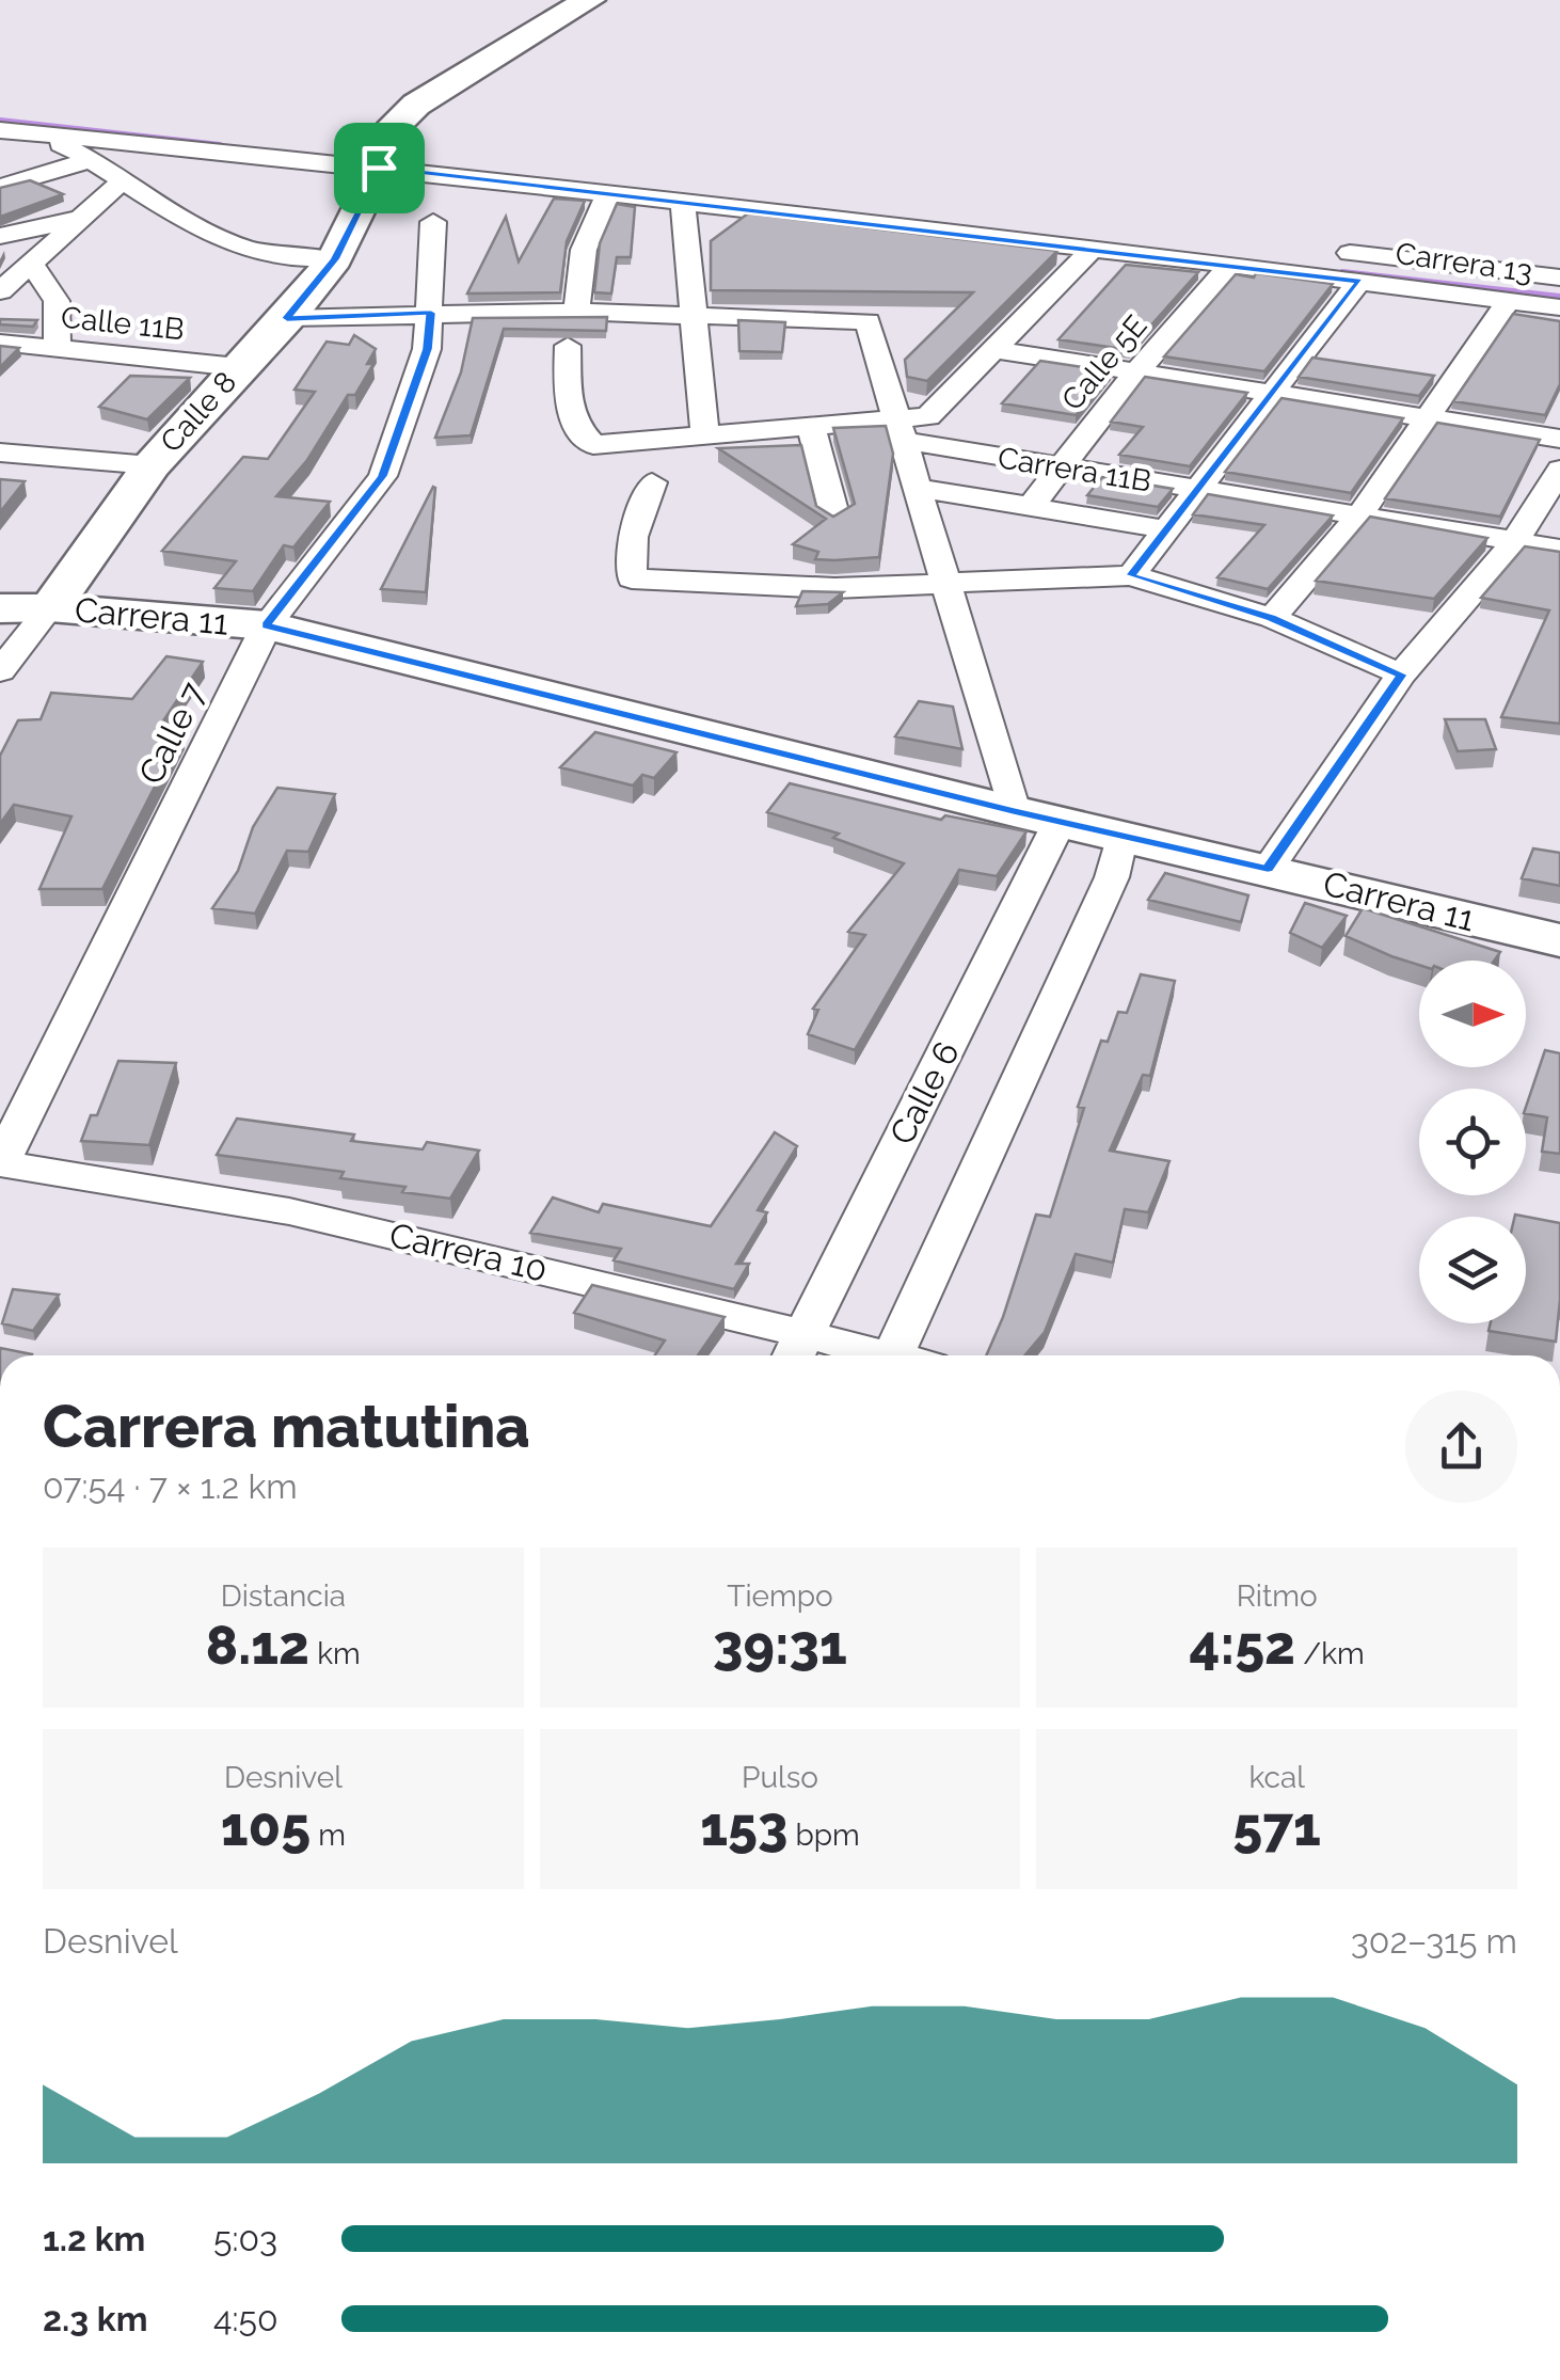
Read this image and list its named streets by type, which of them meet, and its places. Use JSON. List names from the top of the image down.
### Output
{
  "streets": {
    "street": [
      "Carrera 13",
      "Calle 11B",
      "Calle 5E",
      "Calle 8",
      "Carrera 11B",
      "Carrera 11",
      "Calle 7",
      "Calle 6",
      "Carrera 10"
    ]
  },
  "crossings": [
    ["Carrera 13", "Calle 5E"],
    ["Carrera 13", "Calle 8"],
    ["Calle 11B", "Calle 8"],
    ["Calle 5E", "Carrera 11B"],
    ["Calle 8", "Carrera 11"],
    ["Carrera 11", "Calle 7"],
    ["Carrera 11", "Calle 6"],
    ["Calle 7", "Carrera 10"],
    ["Calle 6", "Carrera 10"]
  ],
  "north": "right",
  "page": {
    "heading": ["Carrera matutina", "07:54 · 7 × 1.2 km"],
    "stats": [
      ["Distancia", "8.12 km"],
      ["Tiempo", "39:31"],
      ["Ritmo", "4:52 /km"],
      ["Desnivel", "105 m"],
      ["Pulso", "153 bpm"],
      ["kcal", "571"]
    ],
    "chart": ["Desnivel", "302–315 m"],
    "list": [
      {
        "name": "1.2 km",
        "note": "5:03"
      },
      {
        "name": "2.3 km",
        "note": "4:50"
      }
    ]
  }
}
